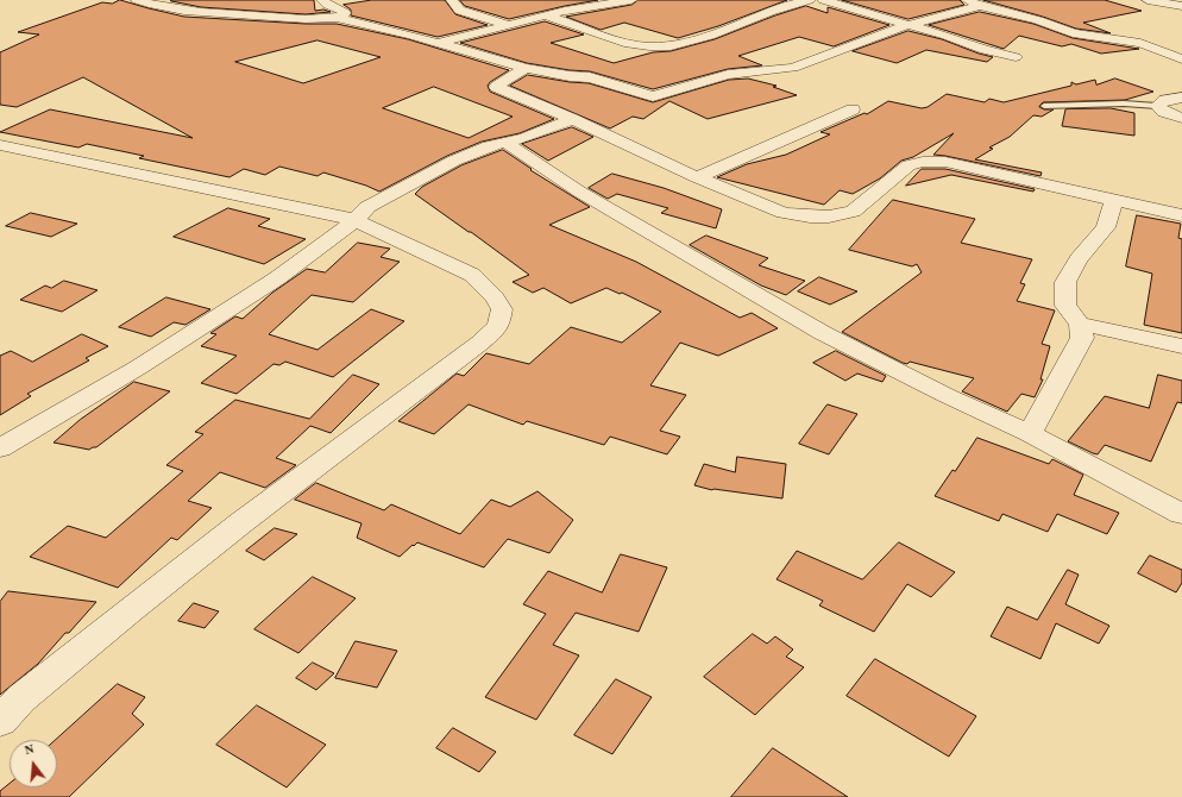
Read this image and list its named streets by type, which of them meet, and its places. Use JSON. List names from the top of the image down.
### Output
{
  "north": "top"
}
